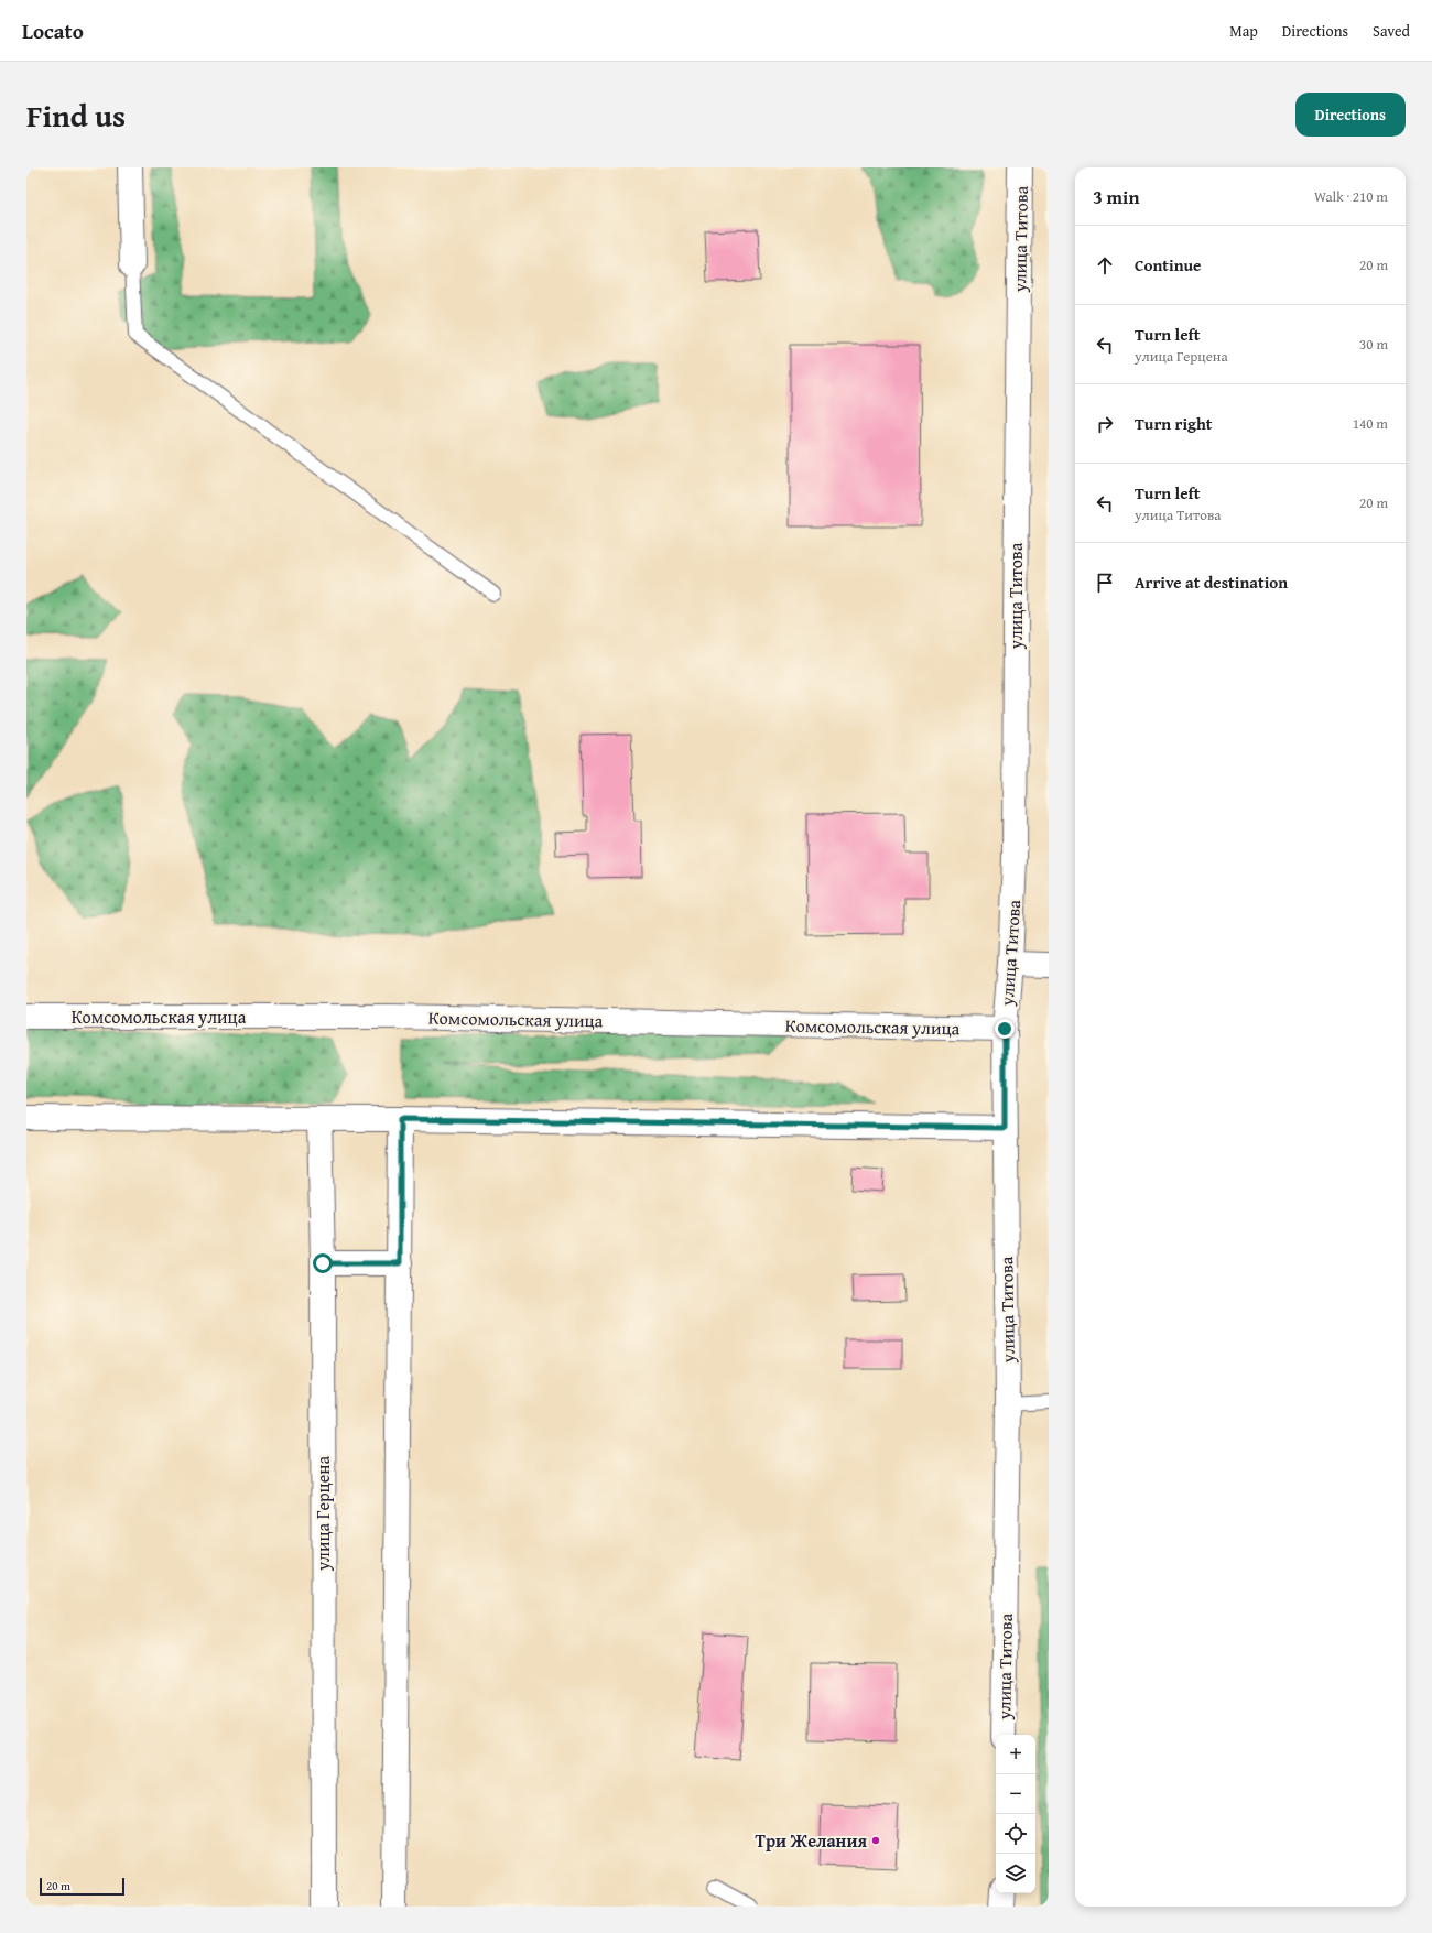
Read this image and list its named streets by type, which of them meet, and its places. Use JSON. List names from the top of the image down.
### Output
{
  "streets": {
    "street": ["улица Титова", "Комсомольская улица", "улица Герцена"]
  },
  "crossings": [
    ["улица Титова", "Комсомольская улица"]
  ],
  "places": ["Три Желания"],
  "scale_bar": "20 m",
  "page": {
    "header": "Locato",
    "nav": ["Map", "Directions", "Saved"],
    "title": "Find us",
    "buttons": "Directions",
    "heading": ["3 min", "Walk · 210 m"],
    "list": [
      ["Continue", "20 m"],
      ["Turn left", "улица Герцена", "30 m"],
      ["Turn right", "140 m"],
      ["Turn left", "улица Титова", "20 m"],
      "Arrive at destination"
    ],
    "map_buttons": ["+", "−"],
    "scale": "20 m"
  }
}
